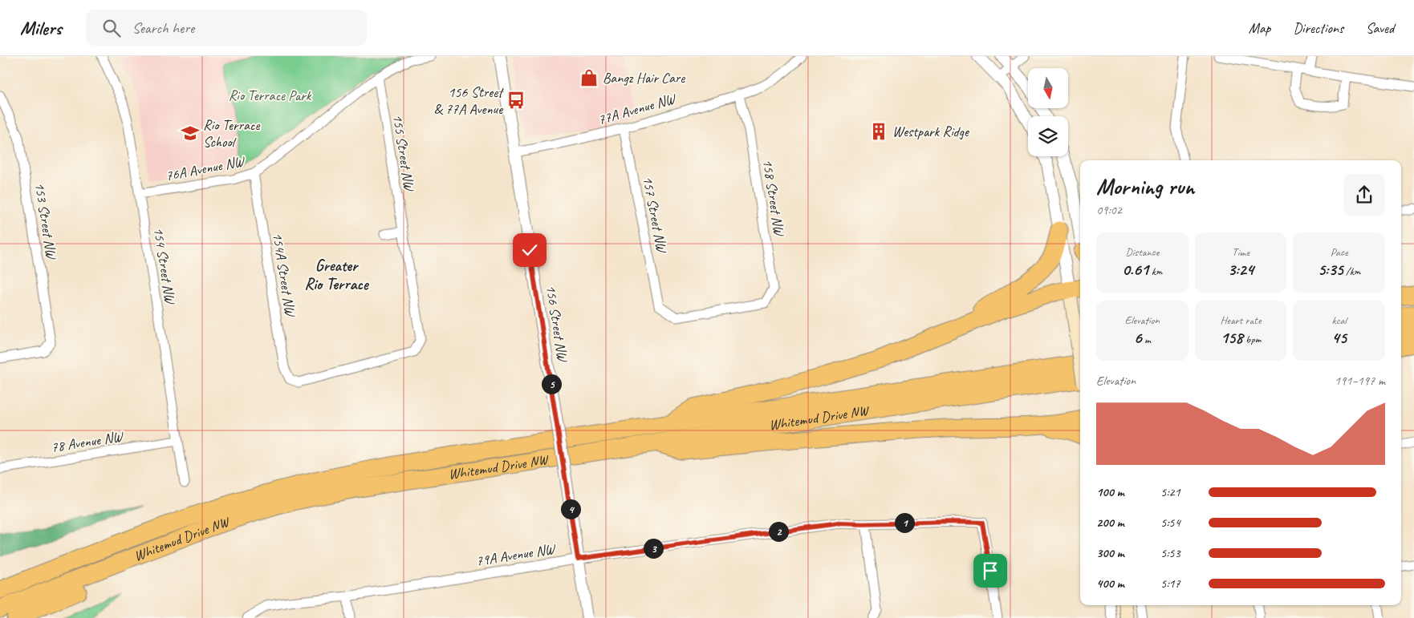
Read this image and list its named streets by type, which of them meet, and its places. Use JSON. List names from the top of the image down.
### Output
{
  "streets": {
    "highway": ["Whitemud Drive NW"],
    "street": [
      "77A Avenue NW",
      "155 Street NW",
      "76A Avenue NW",
      "158 Street NW",
      "157 Street NW",
      "153 Street NW",
      "154 Street NW",
      "154A Street NW",
      "156 Street NW",
      "78 Avenue NW",
      "79A Avenue NW"
    ]
  },
  "crossings": [
    ["77A Avenue NW", "158 Street NW"],
    ["77A Avenue NW", "157 Street NW"],
    ["77A Avenue NW", "156 Street NW"],
    ["155 Street NW", "76A Avenue NW"],
    ["155 Street NW", "154A Street NW"],
    ["76A Avenue NW", "154 Street NW"],
    ["76A Avenue NW", "154A Street NW"],
    ["158 Street NW", "157 Street NW"],
    ["154 Street NW", "78 Avenue NW"],
    ["156 Street NW", "79A Avenue NW"]
  ],
  "districts": ["Greater Rio Terrace"],
  "parks": ["Rio Terrace Park"],
  "places": {
    "shop": ["Bangz Hair Care"],
    "bus stop": ["156 Street & 77A Avenue"],
    "building": ["Westpark Ridge"],
    "school or university": ["Rio Terrace School"]
  },
  "north": "bottom",
  "page": {
    "header": "Milers",
    "search": "Search here",
    "nav": ["Map", "Directions", "Saved"],
    "heading": ["Morning run", "09:02"],
    "stats": [
      ["Distance", "0.61 km"],
      ["Time", "3:24"],
      ["Pace", "5:35 /km"],
      ["Elevation", "6 m"],
      ["Heart rate", "158 bpm"],
      ["kcal", "45"]
    ],
    "chart": ["Elevation", "191–197 m"],
    "pins": [
      "5",
      "4",
      "1",
      "2",
      "3"
    ],
    "list": [
      {
        "name": "100 m",
        "note": "5:21"
      },
      {
        "name": "200 m",
        "note": "5:54"
      },
      {
        "name": "300 m",
        "note": "5:53"
      },
      {
        "name": "400 m",
        "note": "5:17"
      }
    ]
  }
}
